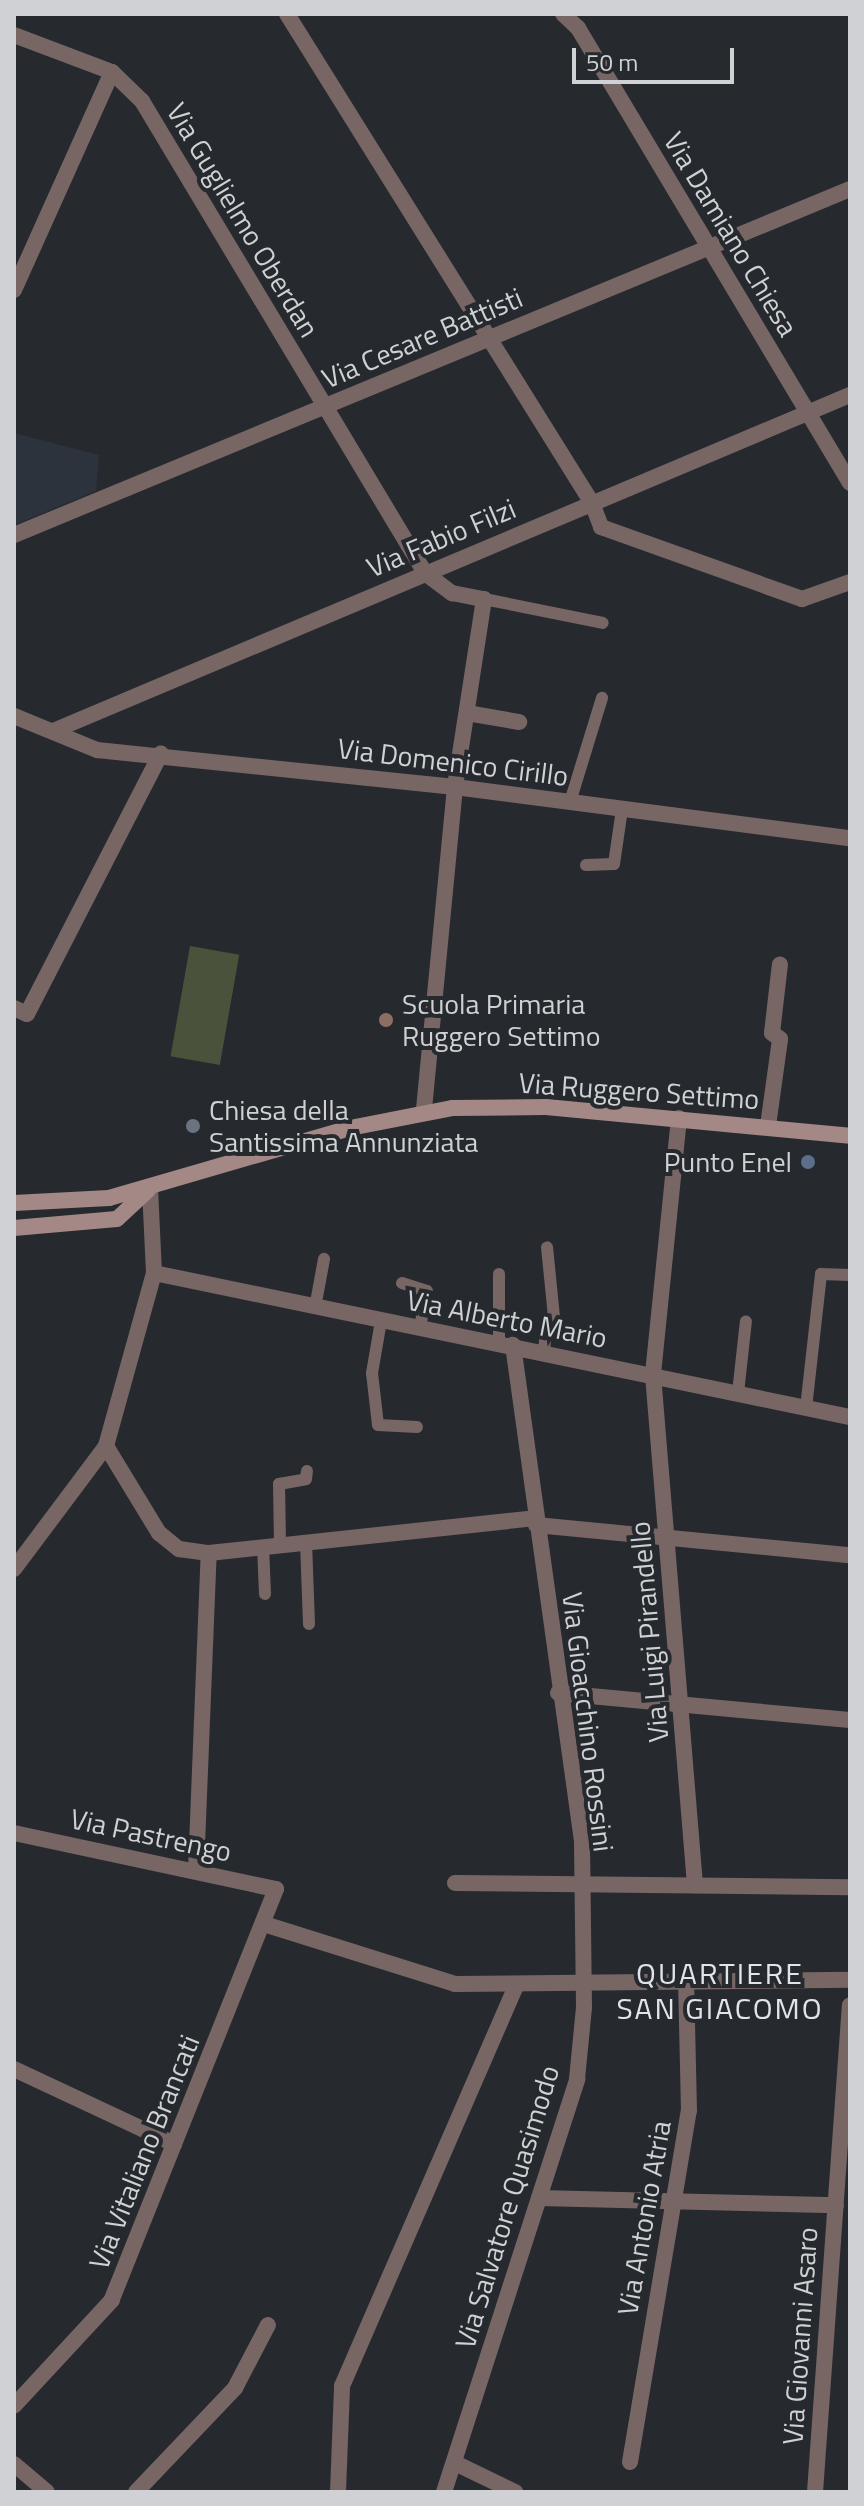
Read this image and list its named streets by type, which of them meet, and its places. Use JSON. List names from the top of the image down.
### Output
{
  "streets": {
    "street": [
      "Via Guglielmo Oberdan",
      "Via Damiano Chiesa",
      "Via Cesare Battisti",
      "Via Fabio Filzi",
      "Via Domenico Cirillo",
      "Via Ruggero Settimo",
      "Via Alberto Mario",
      "Via Luigi Pirandello",
      "Via Gioacchino Rossini",
      "Via Pastrengo",
      "Via Vitaliano Brancati",
      "Via Salvatore Quasimodo",
      "Via Antonio Atria",
      "Via Giovanni Asaro"
    ]
  },
  "crossings": [
    ["Via Guglielmo Oberdan", "Via Cesare Battisti"],
    ["Via Guglielmo Oberdan", "Via Fabio Filzi"],
    ["Via Damiano Chiesa", "Via Cesare Battisti"],
    ["Via Damiano Chiesa", "Via Fabio Filzi"],
    ["Via Fabio Filzi", "Via Domenico Cirillo"],
    ["Via Ruggero Settimo", "Via Luigi Pirandello"],
    ["Via Alberto Mario", "Via Luigi Pirandello"],
    ["Via Alberto Mario", "Via Gioacchino Rossini"],
    ["Via Luigi Pirandello", "Via Gioacchino Rossini"],
    ["Via Gioacchino Rossini", "Via Salvatore Quasimodo"],
    ["Via Pastrengo", "Via Vitaliano Brancati"]
  ],
  "districts": ["QUARTIERE SAN GIACOMO"],
  "places": ["Scuola Primaria Ruggero Settimo", "Chiesa della Santissima Annunziata", "Punto Enel"],
  "scale_bar": "50 m"
}
